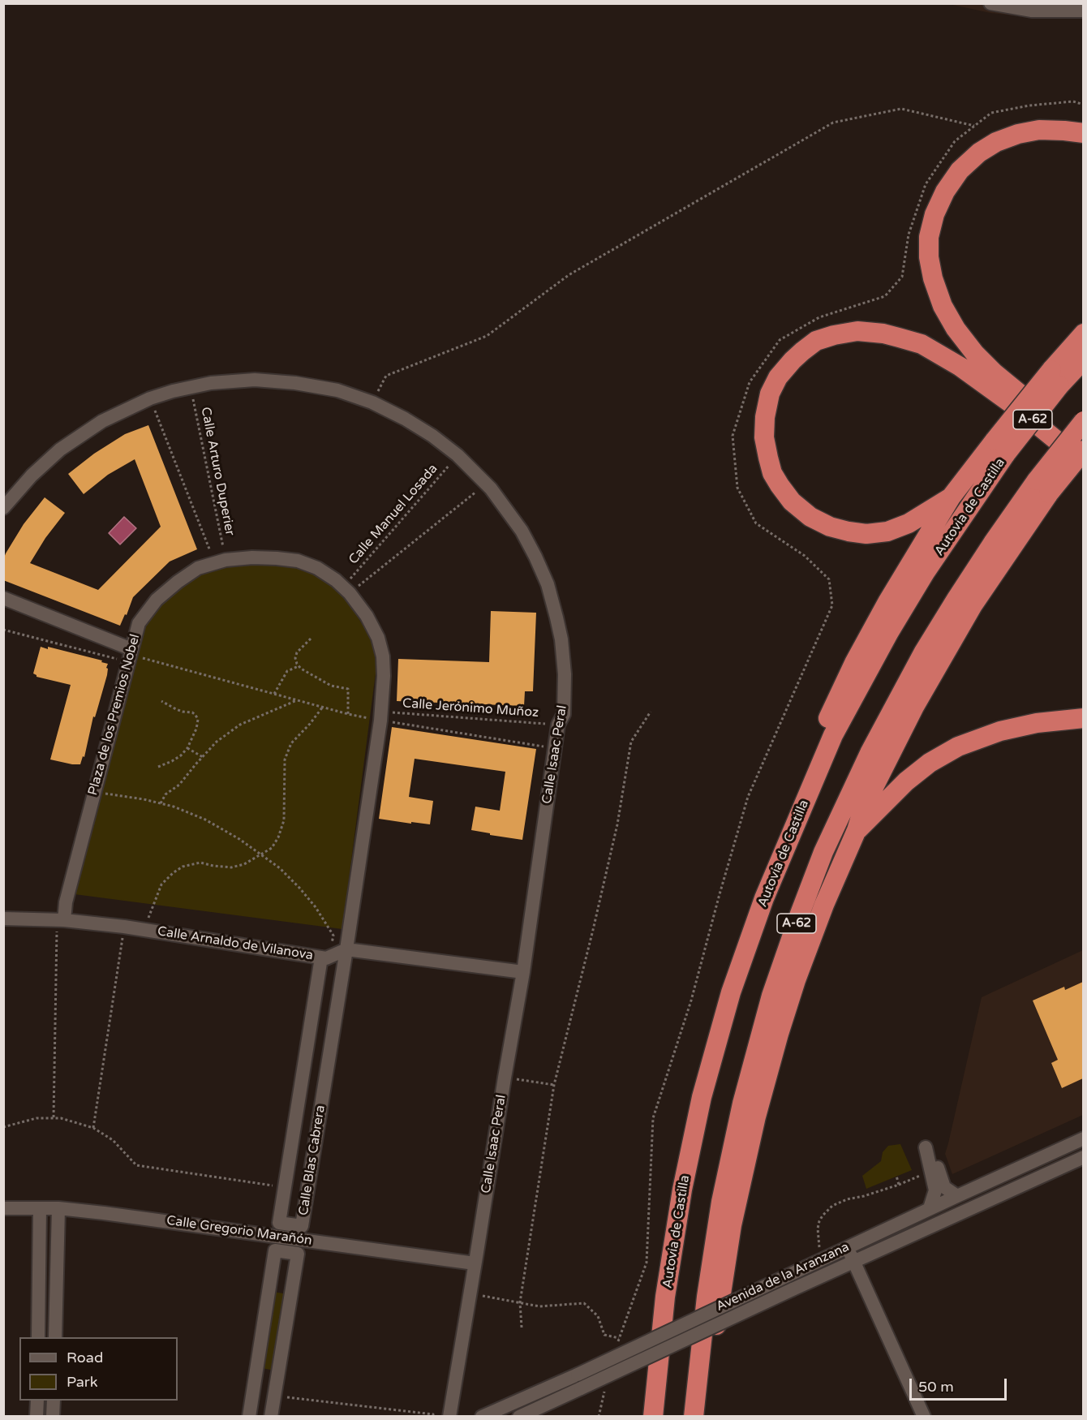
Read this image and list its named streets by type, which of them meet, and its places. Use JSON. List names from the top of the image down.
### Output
{
  "streets": {
    "highway": ["A-62", "Autovía de Castilla"],
    "street": [
      "Plaza de los Premios Nobel",
      "Calle Isaac Peral",
      "Calle Arnaldo de Vilanova",
      "Calle Blas Cabrera",
      "Calle Gregorio Marañón",
      "Avenida de la Aranzana"
    ],
    "path": ["Calle Arturo Duperier", "Calle Manuel Losada", "Calle Jerónimo Muñoz"]
  },
  "crossings": [
    ["Calle Arturo Duperier", "Plaza de los Premios Nobel"],
    ["Calle Arturo Duperier", "Calle Isaac Peral"],
    ["Calle Manuel Losada", "Plaza de los Premios Nobel"],
    ["Calle Manuel Losada", "Calle Isaac Peral"],
    ["Calle Jerónimo Muñoz", "Plaza de los Premios Nobel"],
    ["Calle Jerónimo Muñoz", "Calle Isaac Peral"],
    ["Plaza de los Premios Nobel", "Calle Arnaldo de Vilanova"],
    ["Plaza de los Premios Nobel", "Calle Blas Cabrera"],
    ["Calle Isaac Peral", "Calle Gregorio Marañón"],
    ["Calle Arnaldo de Vilanova", "Calle Blas Cabrera"]
  ],
  "legend": ["Road", "Park"],
  "scale_bar": "50 m"
}
